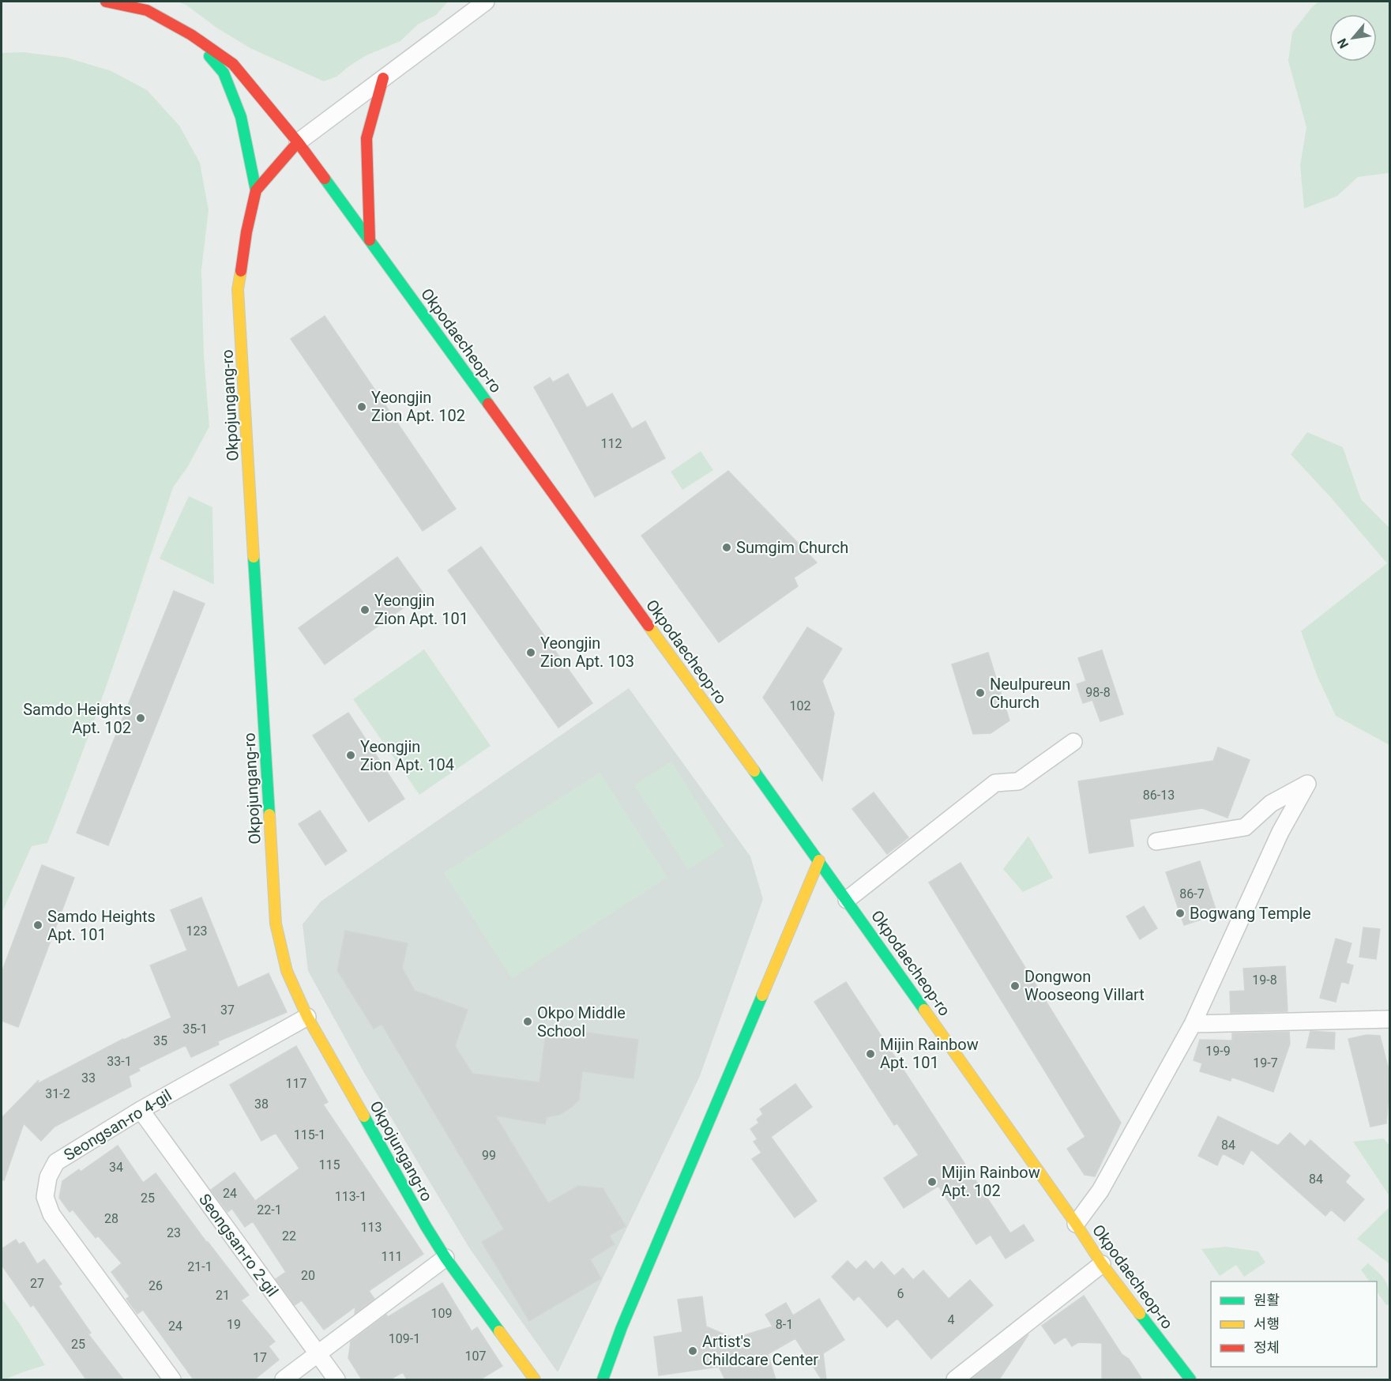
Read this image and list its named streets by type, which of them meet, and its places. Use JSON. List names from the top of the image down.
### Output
{
  "streets": {
    "street": [
      "Okpodaecheop-ro",
      "Okpojungang-ro",
      "Seongsan-ro 4-gil",
      "Seongsan-ro 2-gil"
    ]
  },
  "crossings": [
    ["Okpodaecheop-ro", "Okpojungang-ro"],
    ["Okpojungang-ro", "Seongsan-ro 4-gil"],
    ["Seongsan-ro 4-gil", "Seongsan-ro 2-gil"]
  ],
  "places": [
    "Yeongjin Zion Apt. 102",
    "Sumgim Church",
    "Yeongjin Zion Apt. 101",
    "Yeongjin Zion Apt. 103",
    "Neulpureun Church",
    "Samdo Heights Apt. 102",
    "Yeongjin Zion Apt. 104",
    "Bogwang Temple",
    "Samdo Heights Apt. 101",
    "Dongwon Wooseong Villart",
    "Okpo Middle School",
    "Mijin Rainbow Apt. 101",
    "Mijin Rainbow Apt. 102",
    "Artist's Childcare Center"
  ],
  "house_numbers": [
    "112",
    "98-8",
    "102",
    "86-13",
    "86-7",
    "123",
    "19-8",
    "37",
    "35-1",
    "35",
    "19-9",
    "33-1",
    "19-7",
    "33",
    "117",
    "31-2",
    "38",
    "115-1",
    "84",
    "99",
    "115",
    "34",
    "84",
    "24",
    "113-1",
    "25",
    "22-1",
    "28",
    "113",
    "23",
    "22",
    "111",
    "21-1",
    "20",
    "27",
    "26",
    "6",
    "21",
    "109",
    "4",
    "19",
    "8-1",
    "24",
    "109-1",
    "25",
    "107",
    "17"
  ],
  "legend": ["원활", "서행", "정체"],
  "north": "bottom left"
}
